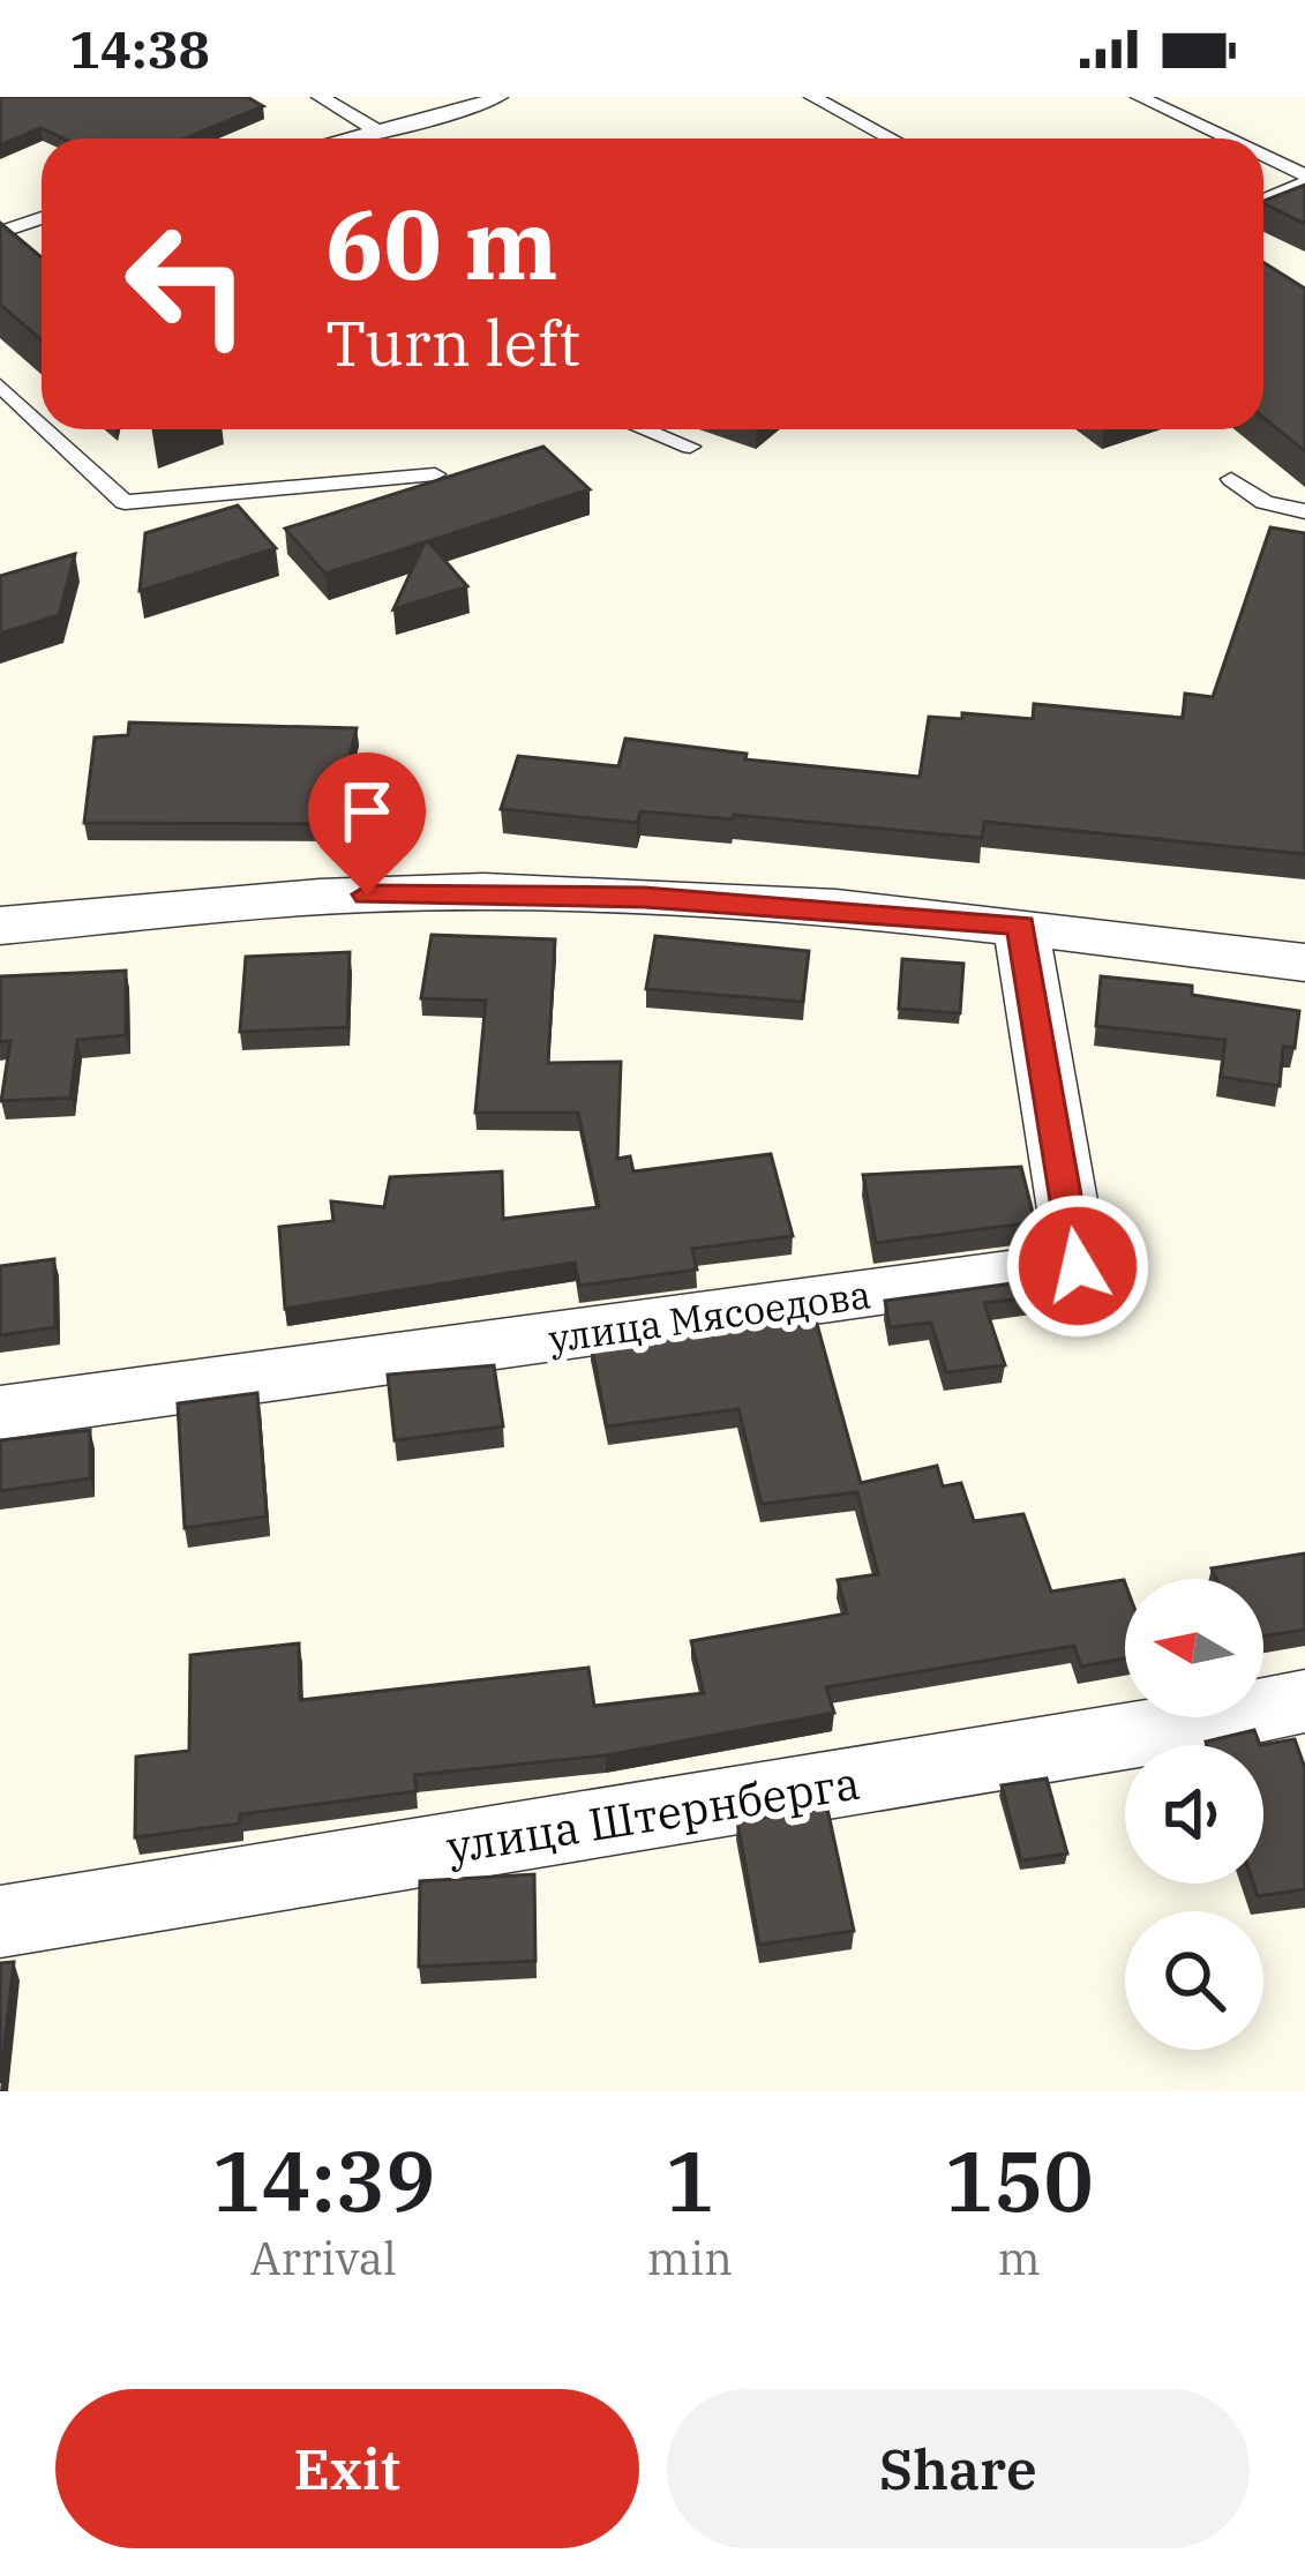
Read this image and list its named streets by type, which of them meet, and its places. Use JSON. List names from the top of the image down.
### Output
{
  "streets": {
    "street": ["улица Мясоедова", "улица Штернберга"]
  },
  "north": "left",
  "page": {
    "status": "14:38",
    "turn": ["60 m", "Turn left"],
    "eta": [
      "14:39",
      "Arrival",
      "1",
      "min",
      "150",
      "m"
    ],
    "buttons": ["Exit", "Share"]
  }
}
